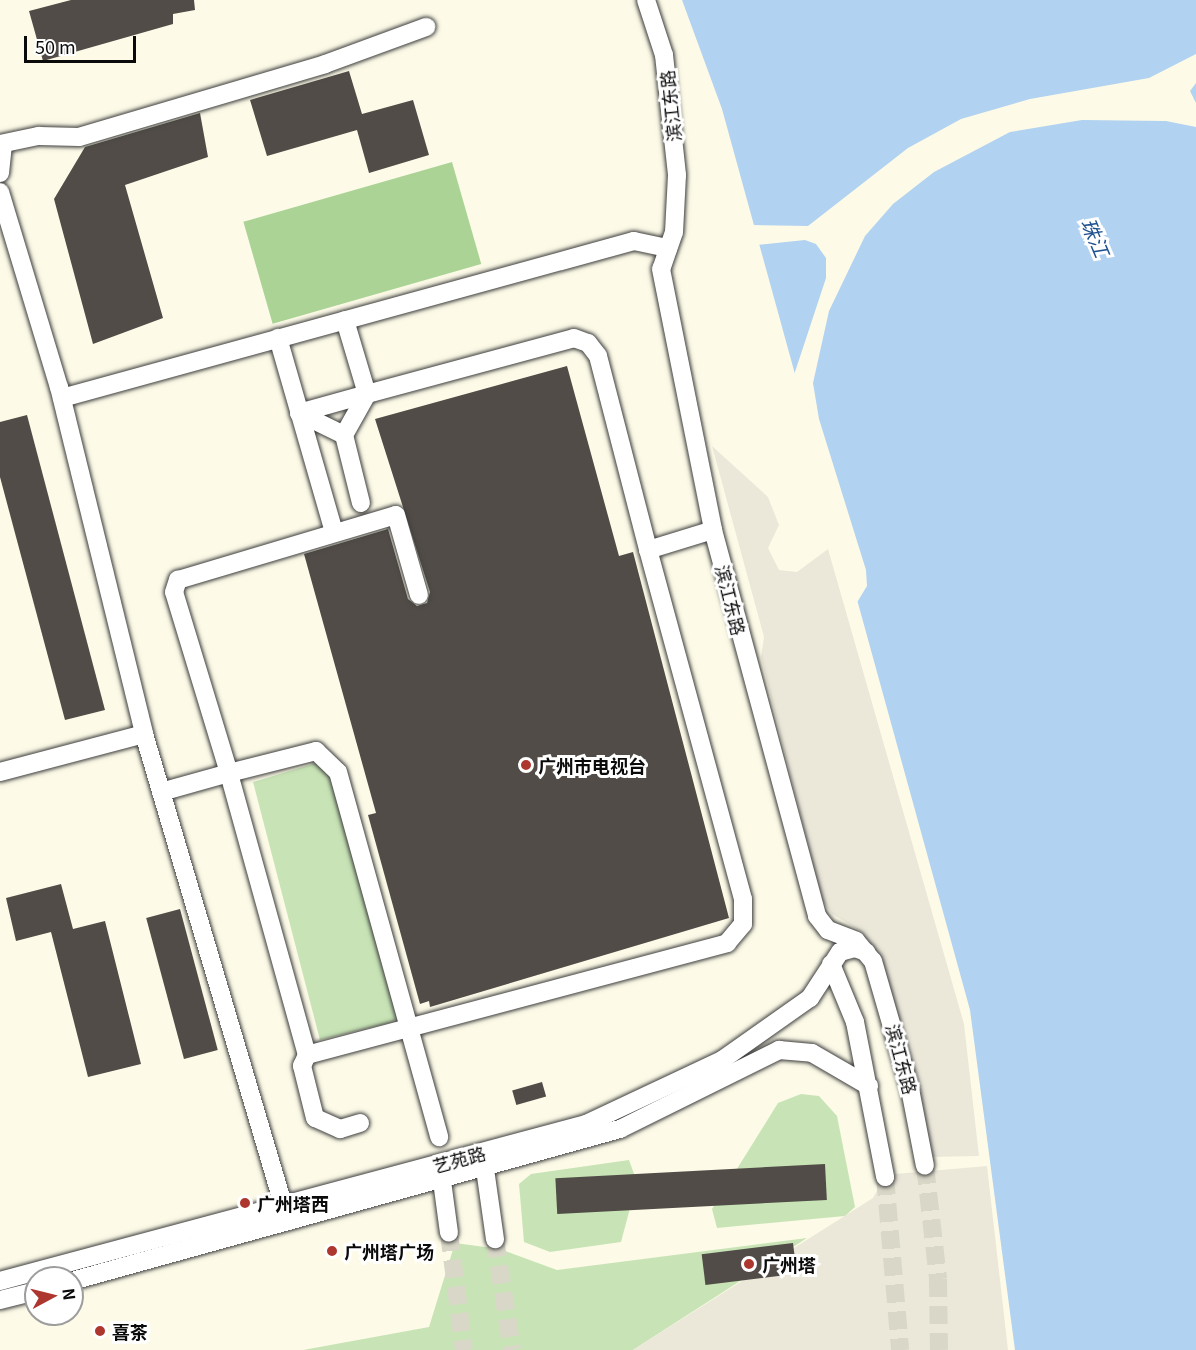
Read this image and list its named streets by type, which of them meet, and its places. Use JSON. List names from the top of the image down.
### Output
{
  "streets": {
    "street": ["滨江东路", "艺苑路"]
  },
  "water": ["珠江"],
  "places": [
    "广州市电视台",
    "广州塔西",
    "广州塔广场",
    "广州塔",
    "喜茶"
  ],
  "scale_bar": "50 m",
  "north": "right"
}
